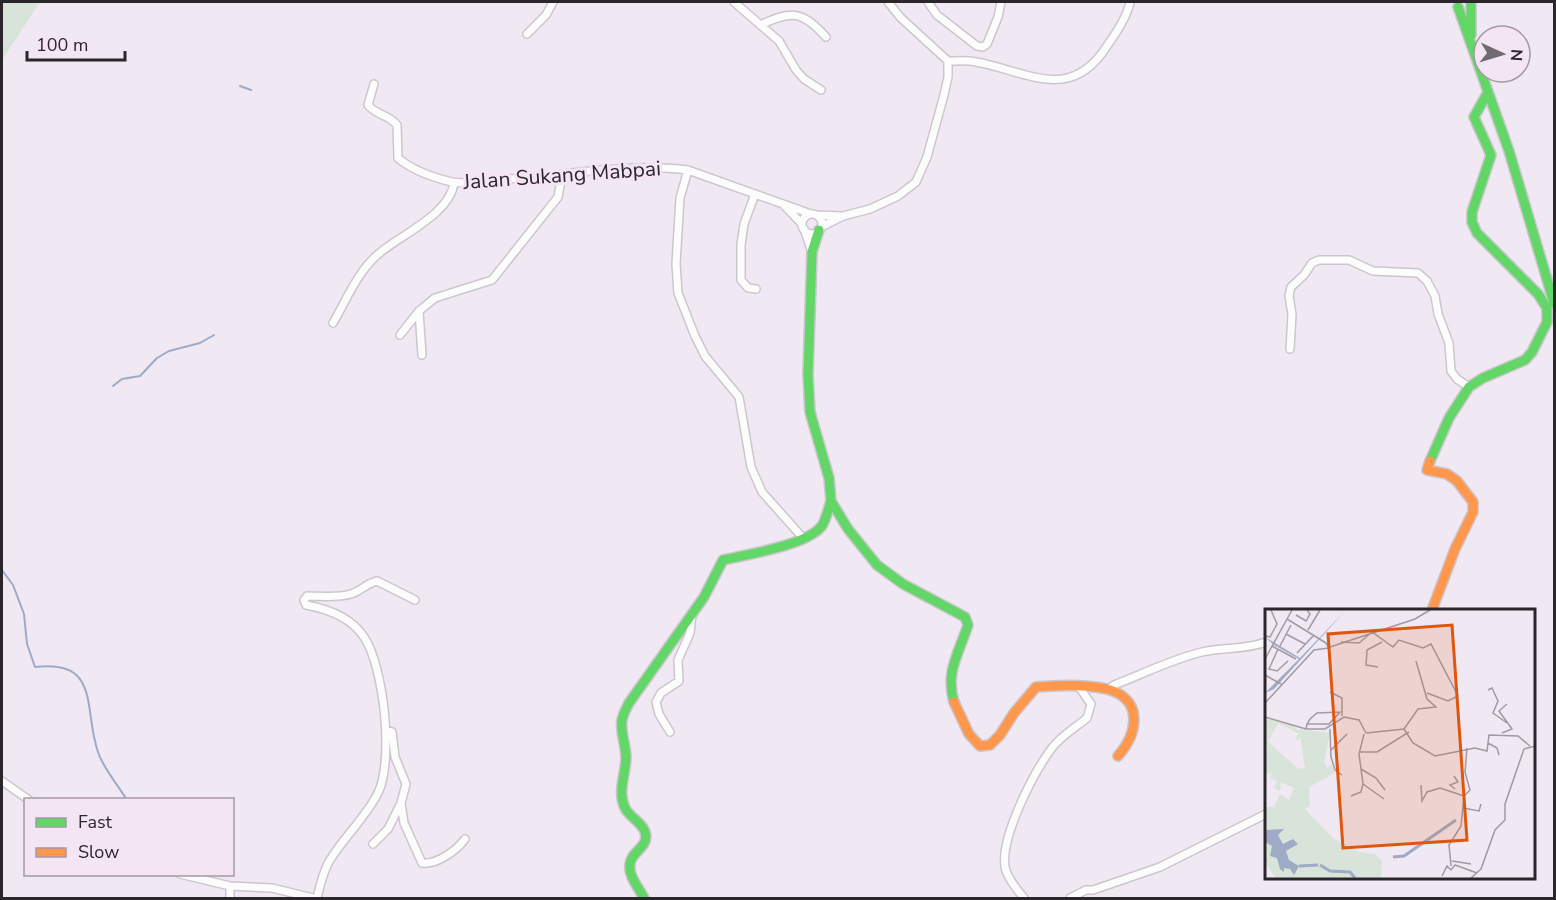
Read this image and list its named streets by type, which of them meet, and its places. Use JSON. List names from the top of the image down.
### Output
{
  "streets": {
    "street": ["Jalan Sukang Mabpai"]
  },
  "legend": ["Fast", "Slow"],
  "scale_bar": "100 m",
  "north": "right"
}
